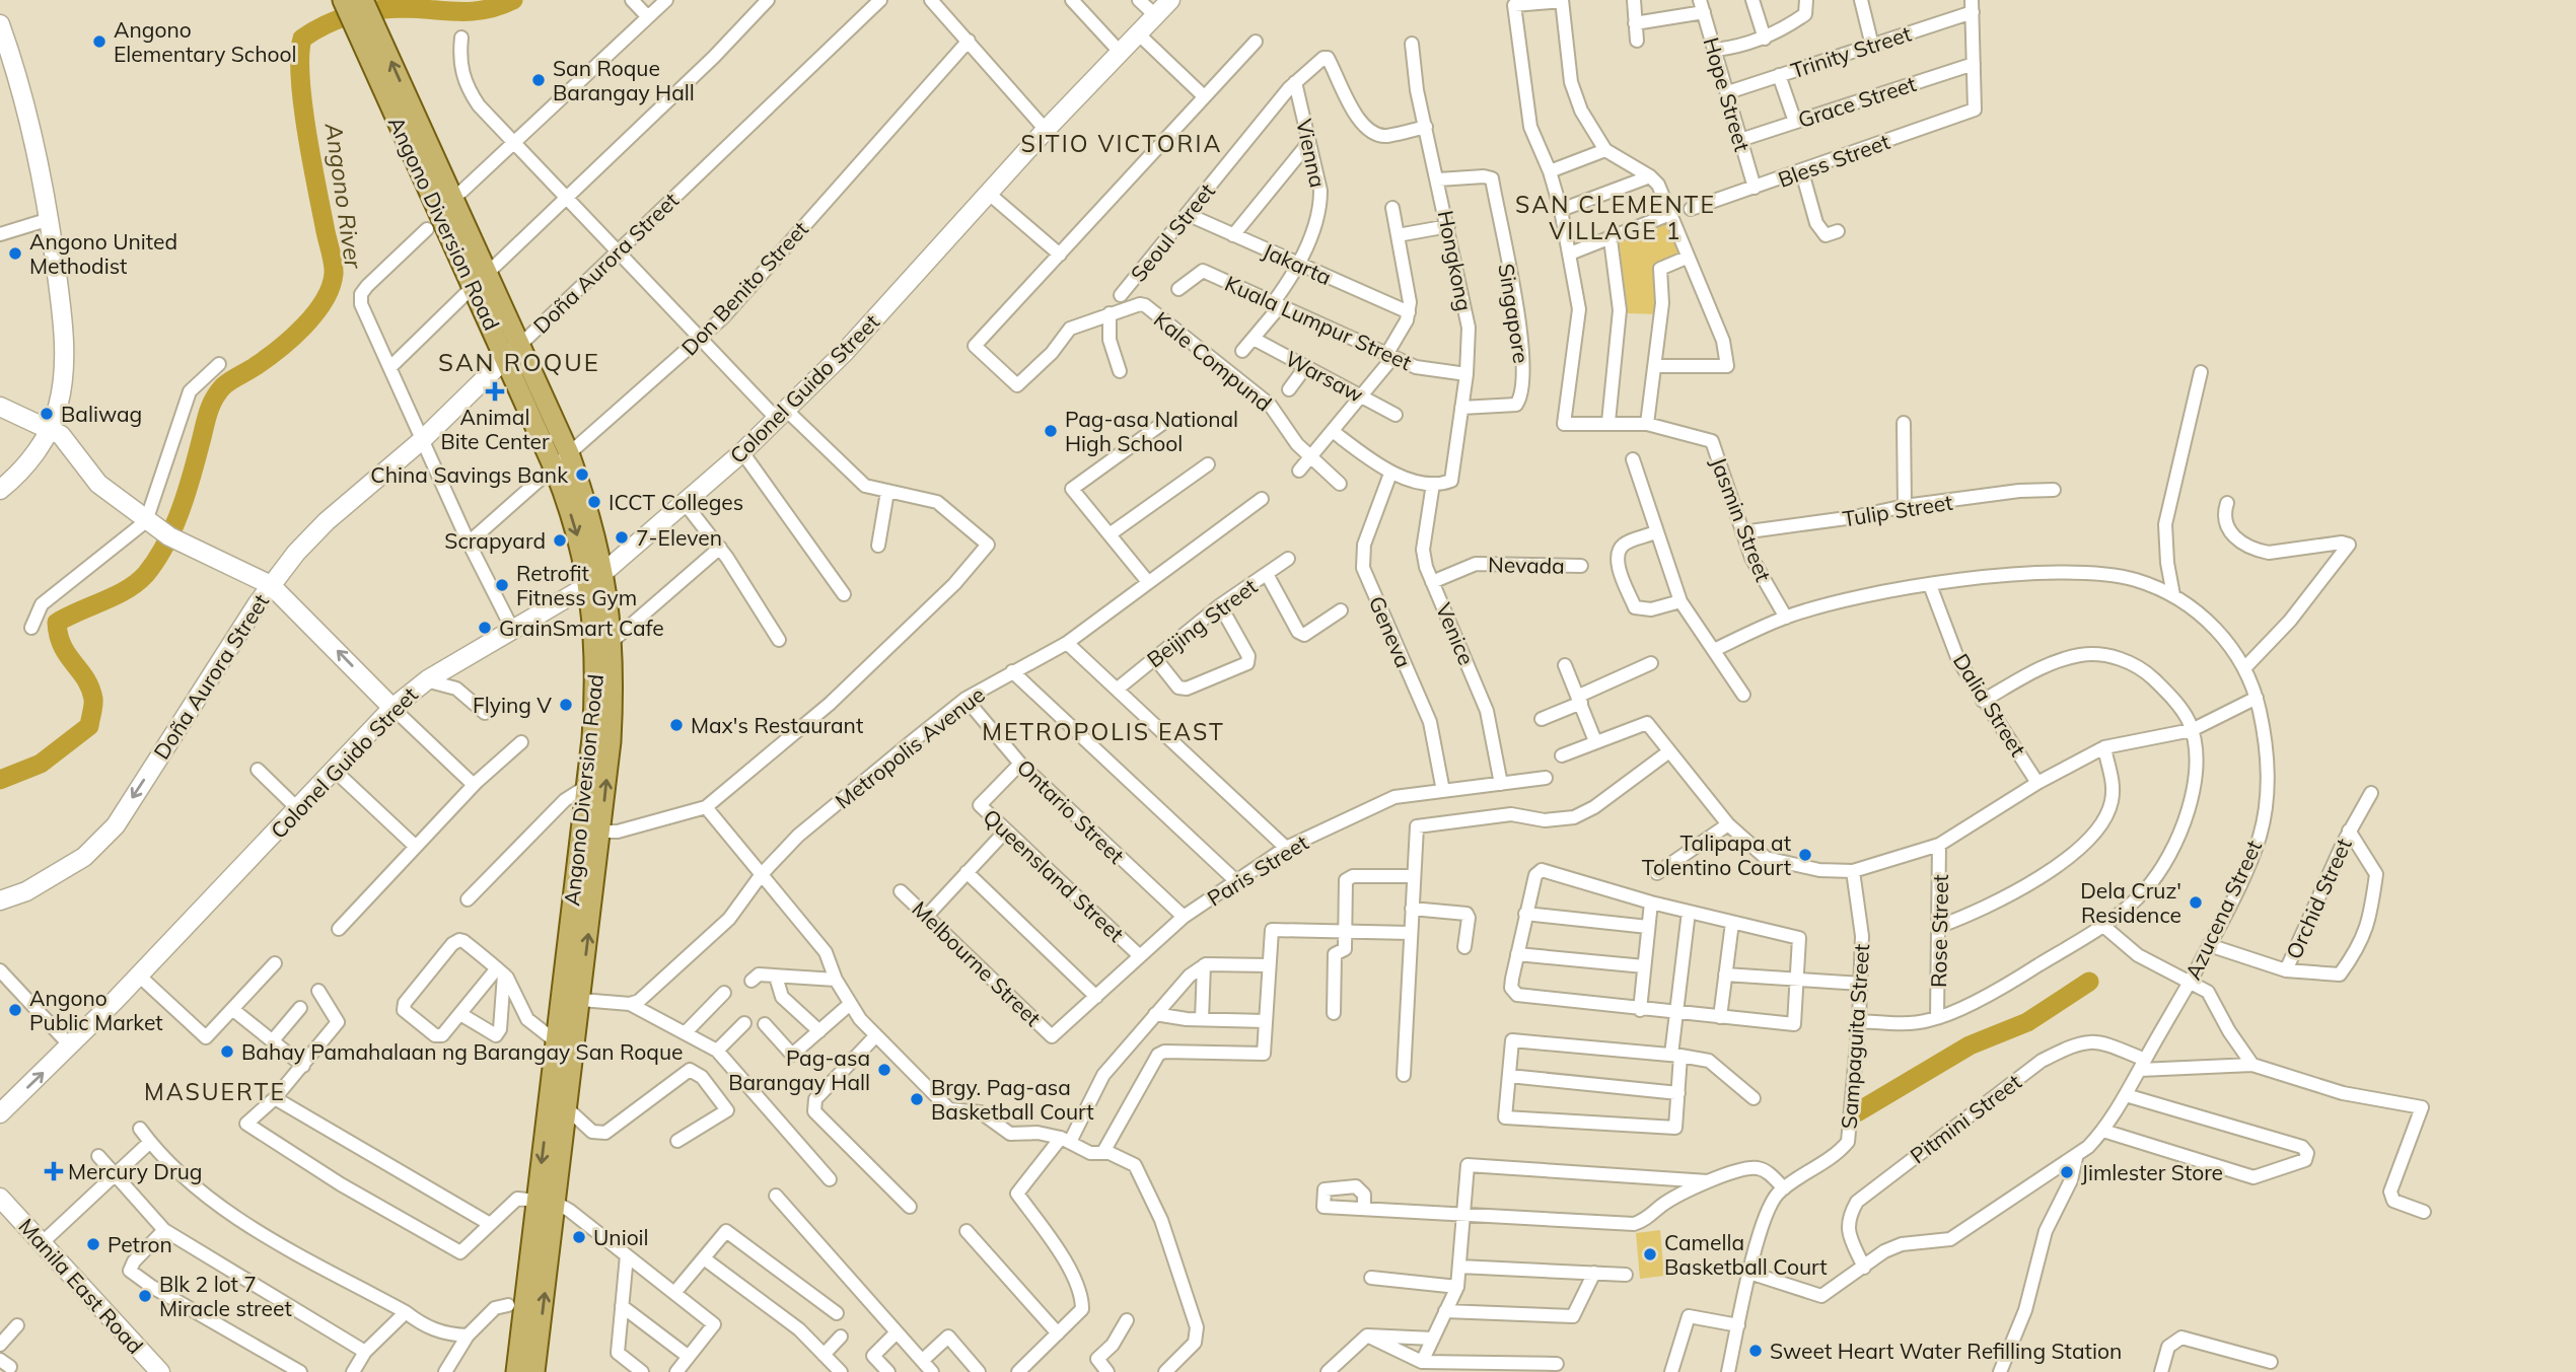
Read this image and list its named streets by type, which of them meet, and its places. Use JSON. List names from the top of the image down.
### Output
{
  "streets": {
    "main road": ["Angono Diversion Road"],
    "street": [
      "Trinity Street",
      "Hope Street",
      "Grace Street",
      "Vienna",
      "Bless Street",
      "Seoul Street",
      "Hongkong",
      "Doña Aurora Street",
      "Jakarta",
      "Don Benito Street",
      "Singapore",
      "Kuala Lumpur Street",
      "Kale Compund",
      "Warsaw",
      "Colonel Guido Street",
      "Tulip Street",
      "Jasmin Street",
      "Nevada",
      "Beijing Street",
      "Geneva",
      "Venice",
      "Dalia Street",
      "Metropolis Avenue",
      "Ontario Street",
      "Paris Street",
      "Queensland Street",
      "Orchid Street",
      "Azucena Street",
      "Rose Street",
      "Melbourne Street",
      "Sampaguita Street",
      "Pitmini Street",
      "Manila East Road"
    ]
  },
  "crossings": [
    ["Trinity Street", "Hope Street"],
    ["Hope Street", "Grace Street"],
    ["Hope Street", "Bless Street"],
    ["Grace Street", "Bless Street"],
    ["Vienna", "Seoul Street"],
    ["Vienna", "Jakarta"],
    ["Vienna", "Kuala Lumpur Street"],
    ["Vienna", "Warsaw"],
    ["Angono Diversion Road", "Doña Aurora Street"],
    ["Angono Diversion Road", "Don Benito Street"],
    ["Angono Diversion Road", "Colonel Guido Street"],
    ["Seoul Street", "Hongkong"],
    ["Seoul Street", "Jakarta"],
    ["Hongkong", "Singapore"],
    ["Hongkong", "Kuala Lumpur Street"],
    ["Hongkong", "Venice"],
    ["Tulip Street", "Jasmin Street"],
    ["Jasmin Street", "Azucena Street"],
    ["Nevada", "Venice"],
    ["Geneva", "Paris Street"],
    ["Venice", "Paris Street"],
    ["Dalia Street", "Azucena Street"],
    ["Metropolis Avenue", "Ontario Street"],
    ["Ontario Street", "Paris Street"],
    ["Ontario Street", "Queensland Street"],
    ["Paris Street", "Queensland Street"],
    ["Paris Street", "Melbourne Street"],
    ["Orchid Street", "Azucena Street"],
    ["Azucena Street", "Sampaguita Street"],
    ["Azucena Street", "Pitmini Street"]
  ],
  "districts": [
    "SITIO VICTORIA",
    "SAN CLEMENTE VILLAGE 1",
    "SAN ROQUE",
    "METROPOLIS EAST",
    "MASUERTE"
  ],
  "water": ["Angono River"],
  "places": {
    "other": [
      "Angono Elementary School",
      "San Roque Barangay Hall",
      "Angono United Methodist",
      "Baliwag",
      "Pag-asa National High School",
      "China Savings Bank",
      "ICCT Colleges",
      "7-Eleven",
      "Scrapyard",
      "Retrofit Fitness Gym",
      "GrainSmart Cafe",
      "Flying V",
      "Max's Restaurant",
      "Talipapa at Tolentino Court",
      "Dela Cruz' Residence",
      "Angono Public Market",
      "Bahay Pamahalaan ng Barangay San Roque",
      "Pag-asa Barangay Hall",
      "Brgy. Pag-asa Basketball Court",
      "Jimlester Store",
      "Unioil",
      "Petron",
      "Camella Basketball Court",
      "Blk 2 lot 7 Miracle street",
      "Sweet Heart Water Refilling Station"
    ],
    "health": ["Animal Bite Center", "Mercury Drug"]
  }
}
